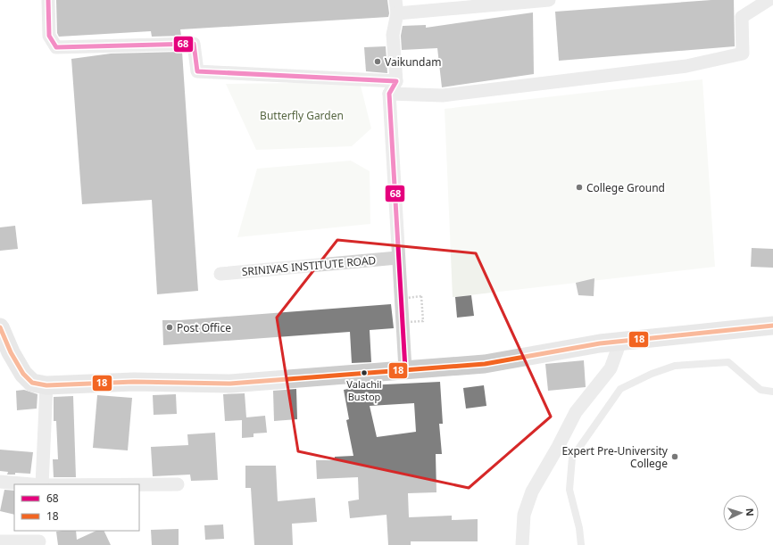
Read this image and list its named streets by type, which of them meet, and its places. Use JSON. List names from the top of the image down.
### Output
{
  "streets": {
    "street": ["SRINIVAS INSTITUTE ROAD"]
  },
  "parks": ["Butterfly Garden"],
  "places": [
    "Vaikundam",
    "College Ground",
    "Post Office",
    "Valachil Bustop",
    "Expert Pre-University College"
  ],
  "lines": ["transit line 68", "transit line 18"],
  "legend": ["68", "18"],
  "north": "right"
}
